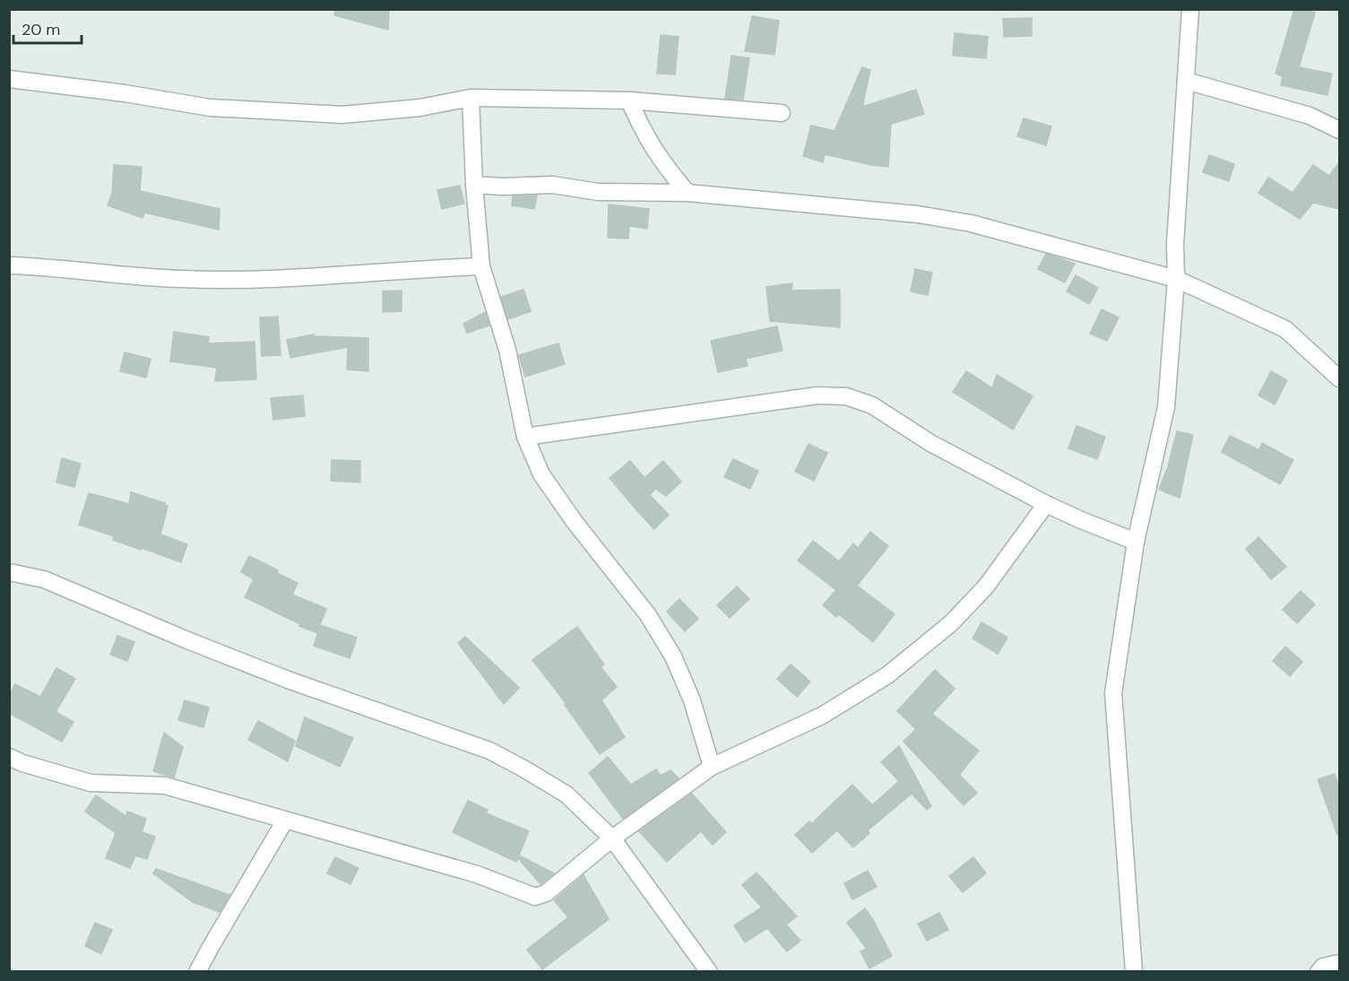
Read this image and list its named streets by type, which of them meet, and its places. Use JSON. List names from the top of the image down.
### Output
{
  "scale_bar": "20 m"
}
